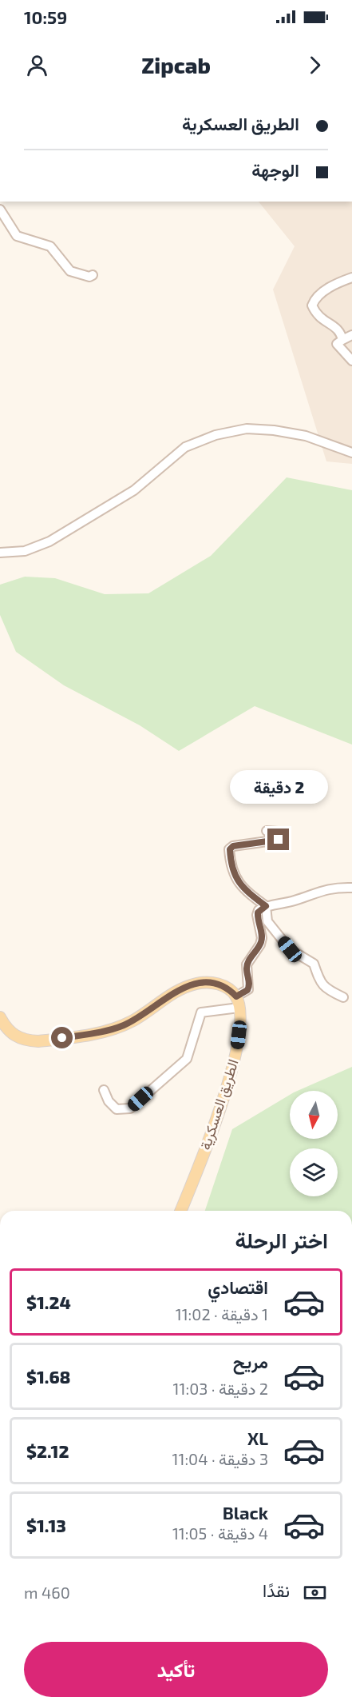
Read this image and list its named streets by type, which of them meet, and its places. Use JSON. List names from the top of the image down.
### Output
{
  "streets": {
    "main road": ["الطريق العسكرية"]
  },
  "north": "bottom",
  "page": {
    "status": "10:59",
    "header": "Zipcab",
    "banner": ["الطريق العسكرية", "الوجهة"],
    "bubble": "2 دقيقة",
    "heading": "اختر الرحلة",
    "list": [
      {
        "name": "اقتصادي",
        "note": "1 دقيقة · 11:02",
        "value": "$1.24"
      },
      {
        "name": "مريح",
        "note": "2 دقيقة · 11:03",
        "value": "$1.68"
      },
      {
        "name": "XL",
        "note": "3 دقيقة · 11:04",
        "value": "$2.12"
      },
      {
        "name": "Black",
        "note": "4 دقيقة · 11:05",
        "value": "$1.13"
      }
    ],
    "pay": ["نقدًا", "460 m"],
    "buttons": "تأكيد"
  }
}
